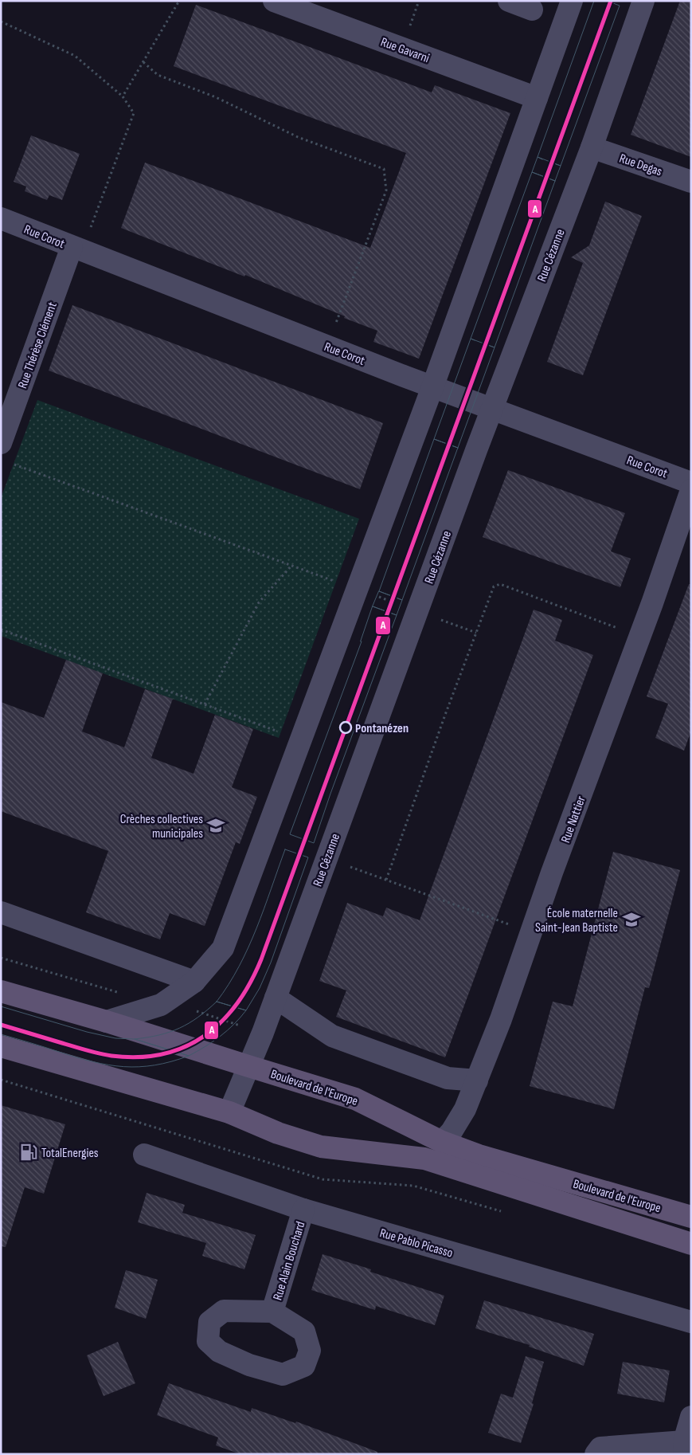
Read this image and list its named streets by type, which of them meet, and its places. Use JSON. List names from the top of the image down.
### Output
{
  "streets": {
    "main road": ["Boulevard de l'Europe"],
    "street": [
      "Rue Gavarni",
      "Rue Degas",
      "Rue Corot",
      "Rue Cézanne",
      "Rue Thérèse Clément",
      "Rue Nattier",
      "Rue Pablo Picasso",
      "Rue Alain Bouchard"
    ]
  },
  "crossings": [
    ["Rue Degas", "Rue Cézanne"],
    ["Rue Corot", "Rue Cézanne"],
    ["Rue Corot", "Rue Thérèse Clément"],
    ["Rue Cézanne", "Boulevard de l'Europe"],
    ["Rue Nattier", "Boulevard de l'Europe"],
    ["Rue Pablo Picasso", "Rue Alain Bouchard"]
  ],
  "places": {
    "other": ["Pontanézen"],
    "school or university": ["Crèches collectives municipales", "École maternelle Saint-Jean Baptiste"],
    "fuel station": ["TotalEnergies"]
  },
  "lines": ["transit line A"]
}
